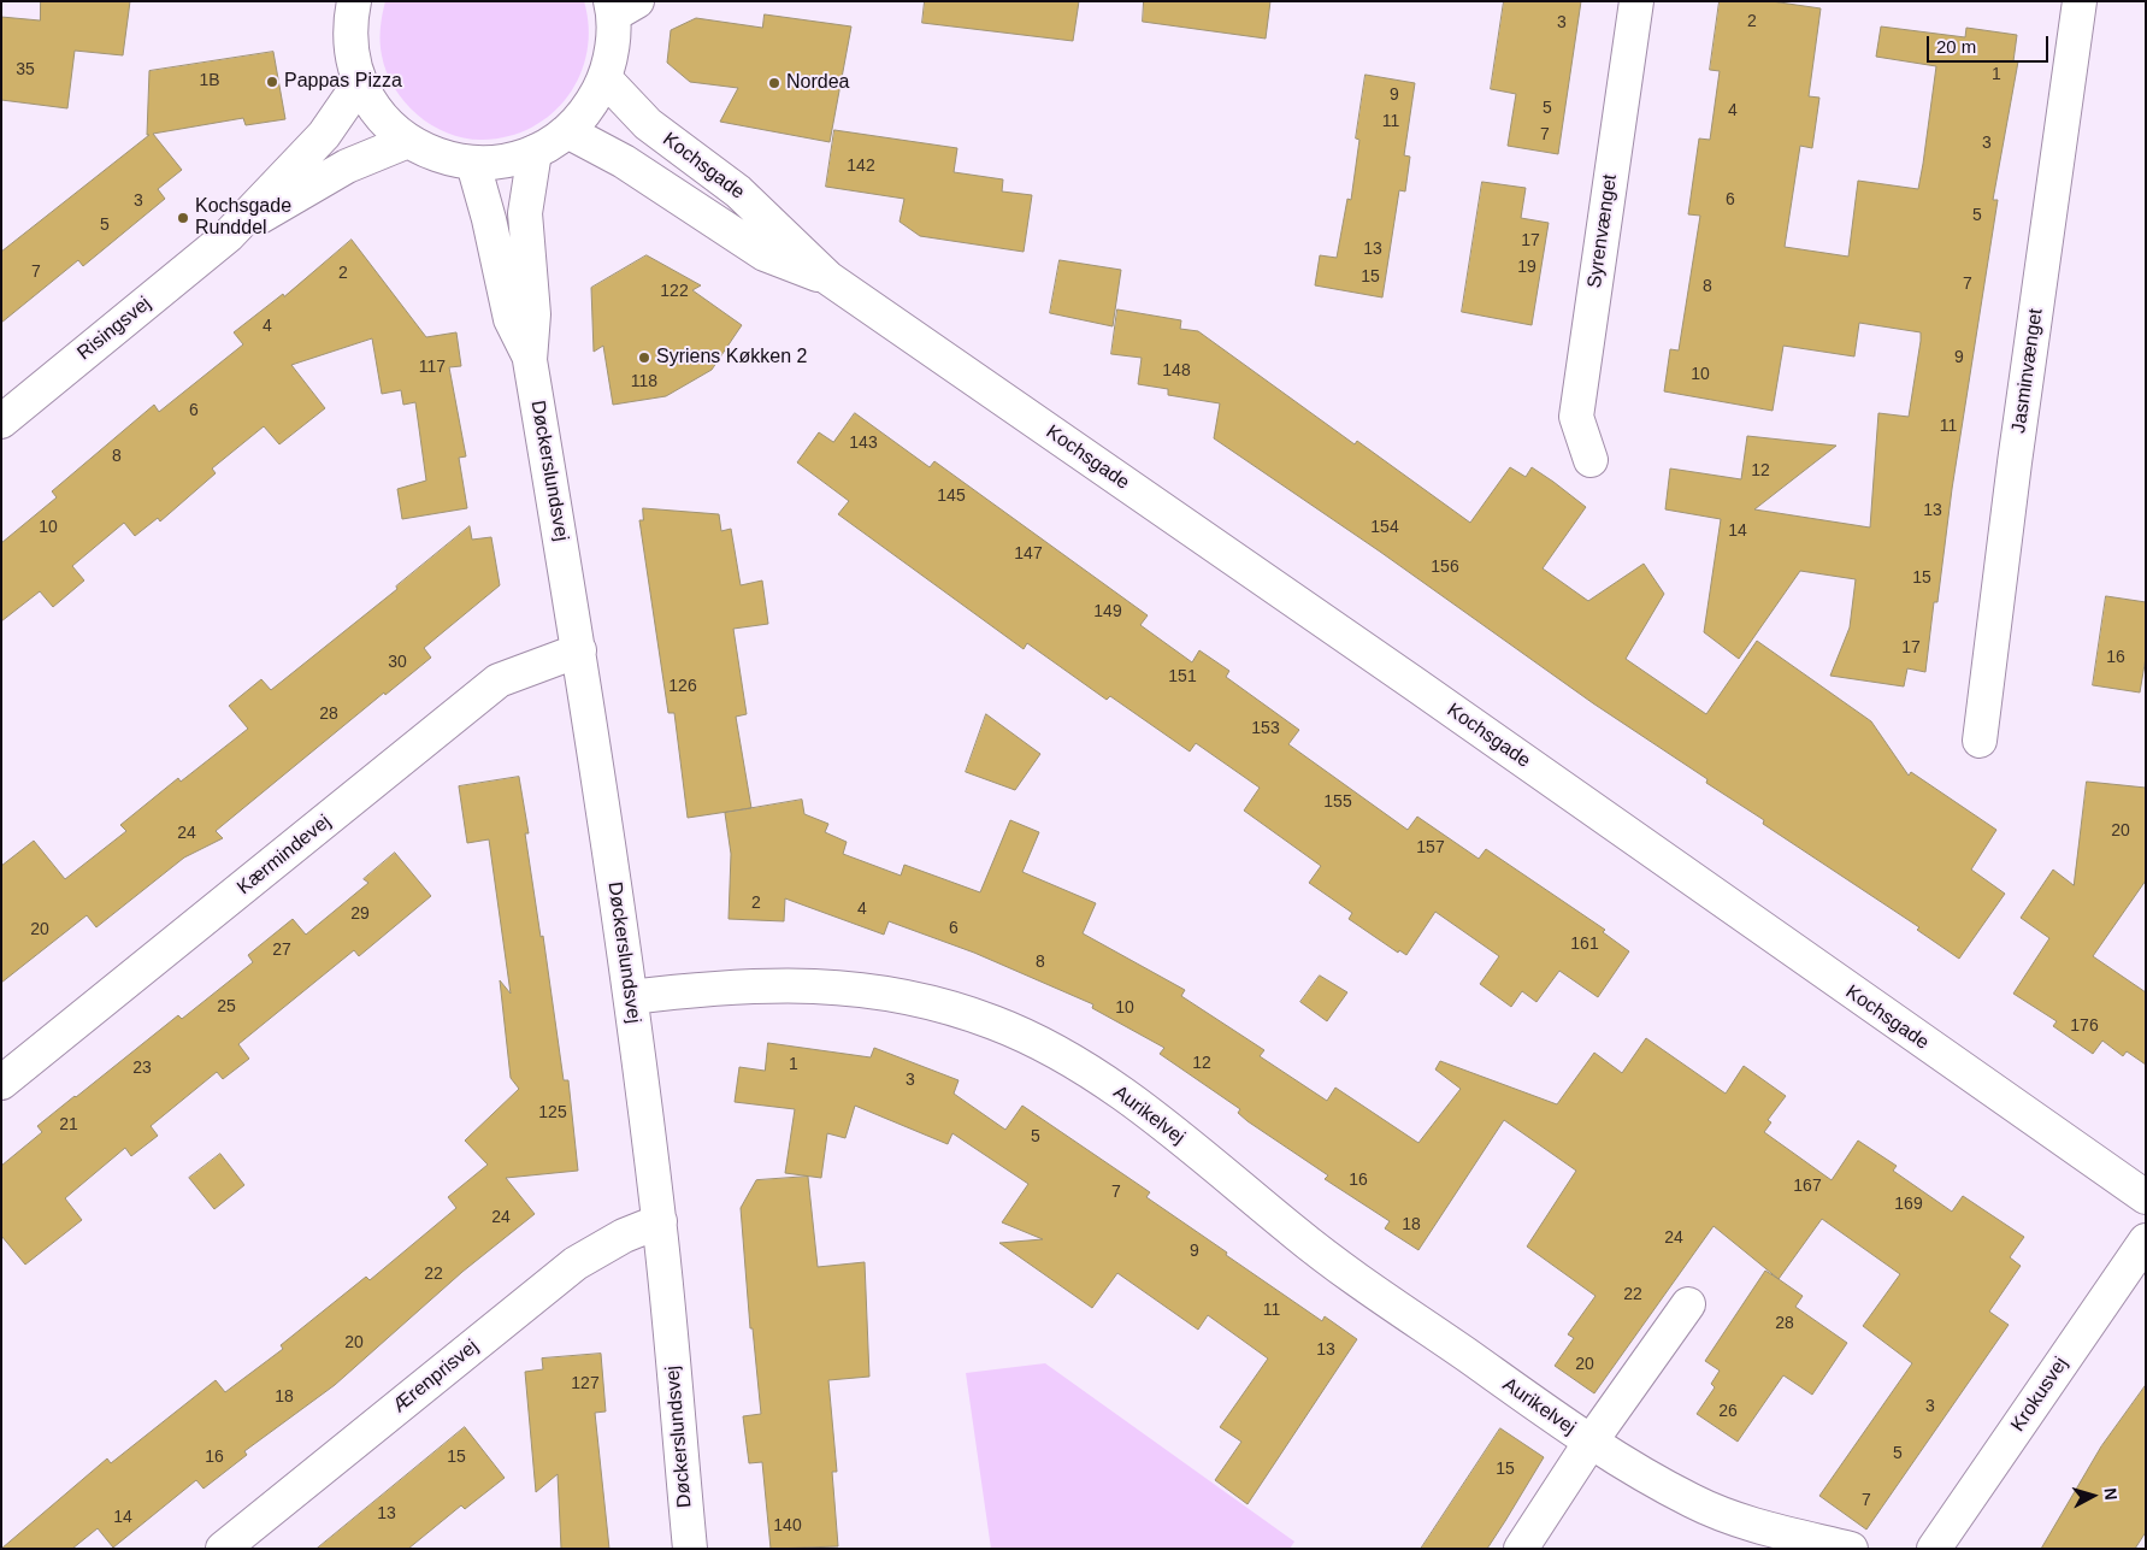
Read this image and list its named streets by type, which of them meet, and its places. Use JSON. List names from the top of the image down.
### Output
{
  "streets": {
    "street": [
      "Kochsgade",
      "Syrenvænget",
      "Risingsvej",
      "Jasminvænget",
      "Døckerslundsvej",
      "Kærmindevej",
      "Aurikelvej",
      "Ærenprisvej",
      "Krokusvej"
    ]
  },
  "crossings": [
    ["Døckerslundsvej", "Kærmindevej"],
    ["Døckerslundsvej", "Aurikelvej"],
    ["Døckerslundsvej", "Ærenprisvej"]
  ],
  "places": [
    "Pappas Pizza",
    "Nordea",
    "Kochsgade Runddel",
    "Syriens Køkken 2"
  ],
  "house_numbers": [
    "2",
    "3",
    "35",
    "1",
    "1B",
    "9",
    "5",
    "4",
    "11",
    "7",
    "3",
    "142",
    "6",
    "3",
    "5",
    "5",
    "17",
    "13",
    "19",
    "7",
    "2",
    "15",
    "7",
    "8",
    "122",
    "4",
    "9",
    "117",
    "148",
    "10",
    "118",
    "6",
    "11",
    "143",
    "8",
    "12",
    "145",
    "13",
    "10",
    "154",
    "14",
    "147",
    "156",
    "15",
    "149",
    "17",
    "16",
    "30",
    "151",
    "126",
    "28",
    "153",
    "155",
    "20",
    "24",
    "157",
    "2",
    "4",
    "29",
    "6",
    "20",
    "161",
    "27",
    "8",
    "25",
    "10",
    "176",
    "12",
    "1",
    "23",
    "3",
    "125",
    "21",
    "5",
    "16",
    "167",
    "7",
    "169",
    "24",
    "18",
    "24",
    "9",
    "22",
    "22",
    "11",
    "28",
    "20",
    "13",
    "20",
    "127",
    "18",
    "3",
    "26",
    "5",
    "16",
    "15",
    "15",
    "7",
    "13",
    "14",
    "140"
  ],
  "scale_bar": "20 m",
  "north": "right"
}
